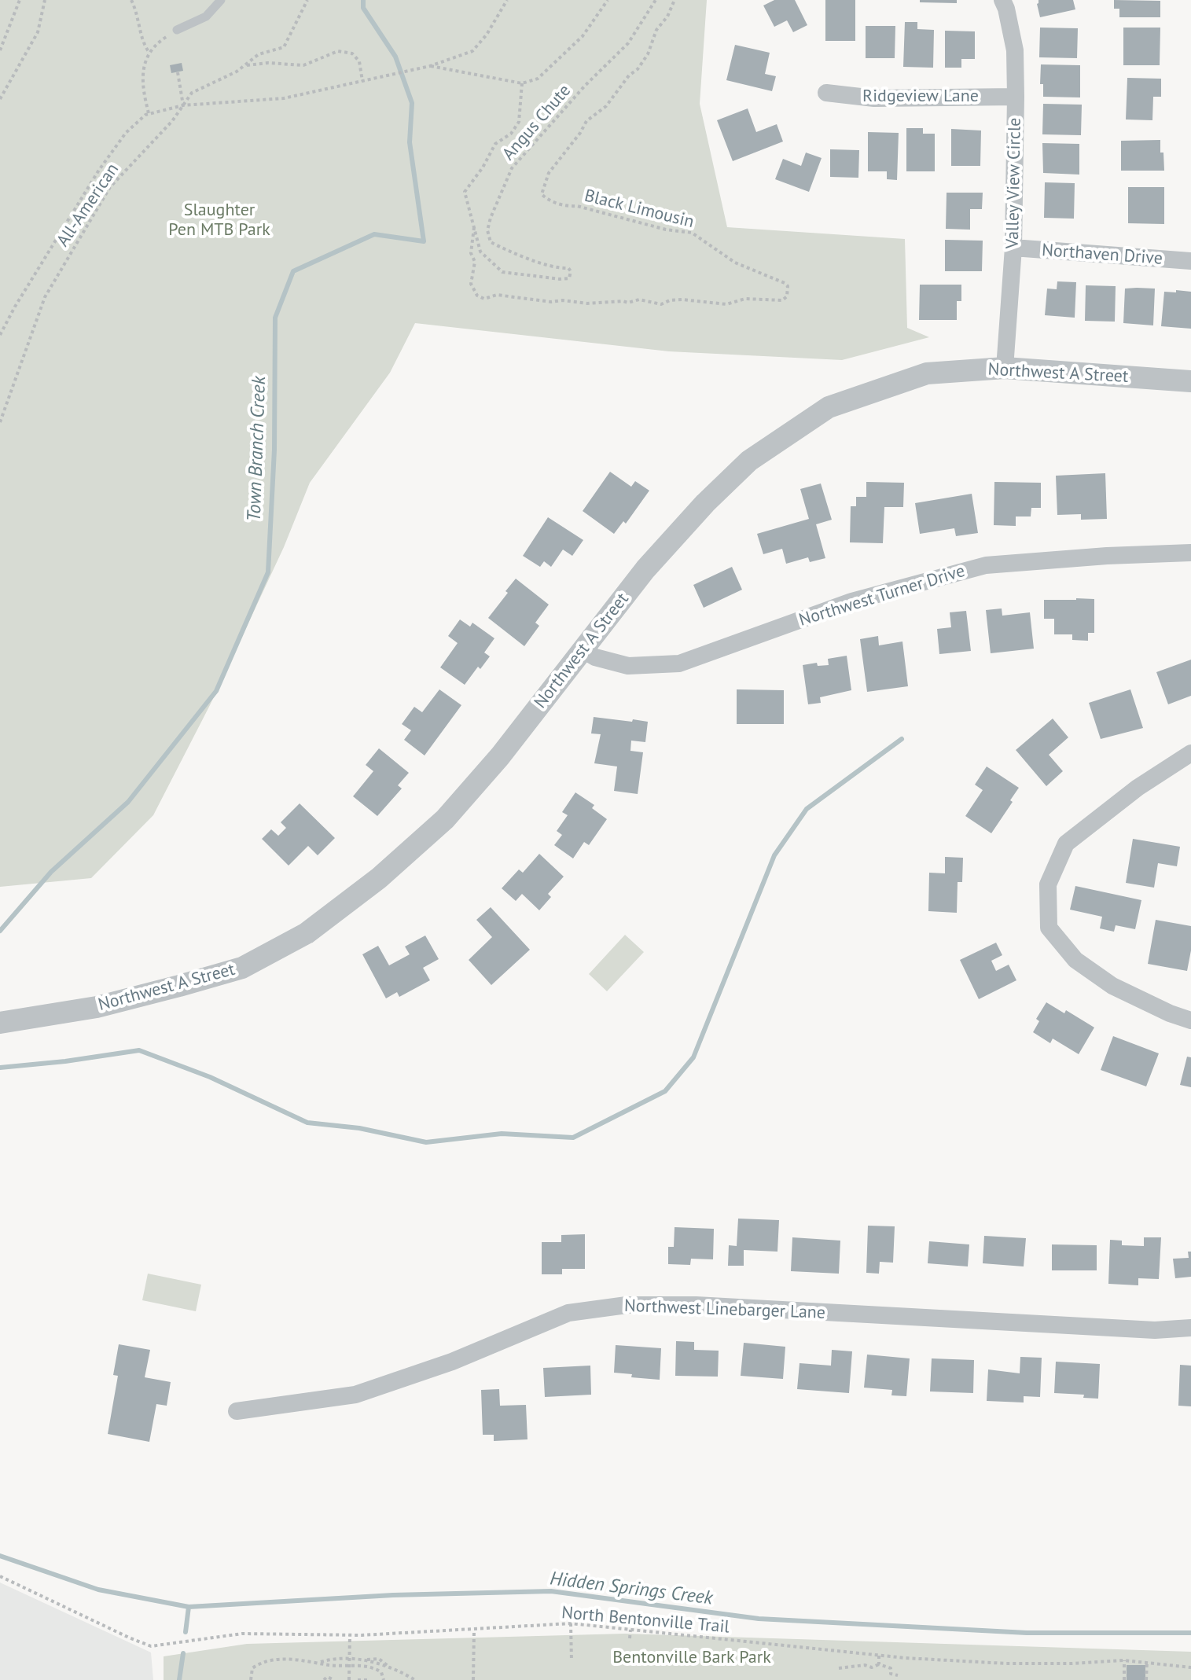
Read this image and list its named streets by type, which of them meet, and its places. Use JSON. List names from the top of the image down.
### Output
{
  "streets": {
    "street": [
      "Ridgeview Lane",
      "Valley View Circle",
      "Northaven Drive",
      "Northwest A Street",
      "Northwest Turner Drive",
      "Northwest Linebarger Lane"
    ],
    "path": [
      "Angus Chute",
      "All-American",
      "Black Limousin",
      "North Bentonville Trail"
    ]
  },
  "crossings": [
    ["Ridgeview Lane", "Valley View Circle"],
    ["Angus Chute", "Black Limousin"],
    ["Valley View Circle", "Northaven Drive"],
    ["Valley View Circle", "Northwest A Street"],
    ["Northwest A Street", "Northwest Turner Drive"]
  ],
  "water": ["Town Branch Creek", "Hidden Springs Creek"],
  "parks": ["Slaughter Pen MTB Park", "Bentonville Bark Park"]
}
